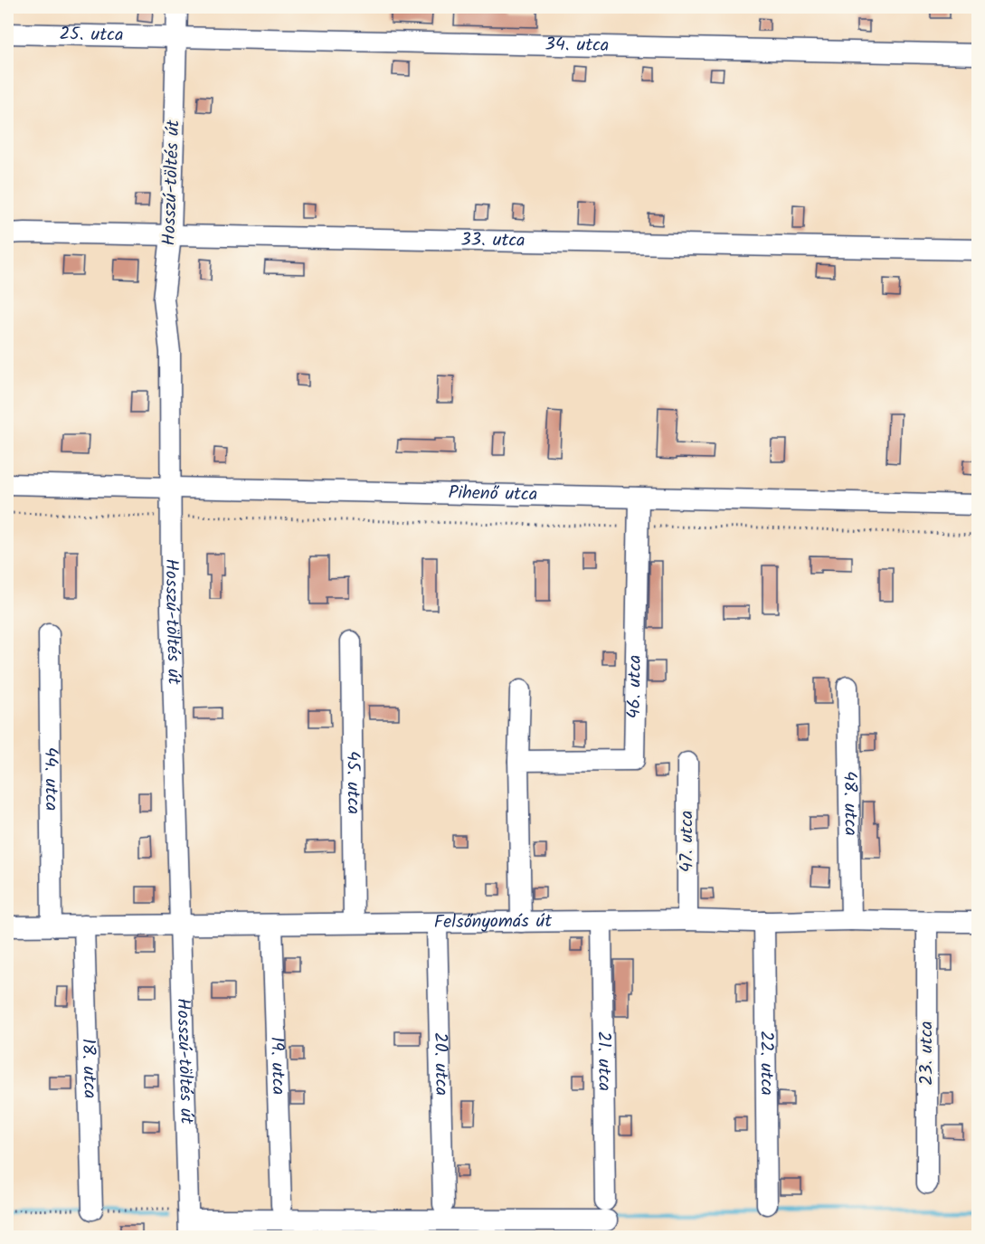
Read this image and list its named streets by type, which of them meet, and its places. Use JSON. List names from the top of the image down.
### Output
{
  "streets": {
    "street": [
      "25. utca",
      "34. utca",
      "Hosszú-töltés út",
      "33. utca",
      "Pihenő utca",
      "46. utca",
      "44. utca",
      "45. utca",
      "48. utca",
      "47. utca",
      "Felsőnyomás út",
      "23. utca",
      "21. utca",
      "22. utca",
      "20. utca",
      "19. utca",
      "18. utca"
    ]
  },
  "crossings": [
    ["25. utca", "34. utca"],
    ["25. utca", "Hosszú-töltés út"],
    ["34. utca", "Hosszú-töltés út"],
    ["Hosszú-töltés út", "33. utca"],
    ["Hosszú-töltés út", "Pihenő utca"],
    ["Hosszú-töltés út", "Felsőnyomás út"],
    ["Hosszú-töltés út", "21. utca"],
    ["Pihenő utca", "46. utca"],
    ["44. utca", "Felsőnyomás út"],
    ["45. utca", "Felsőnyomás út"],
    ["48. utca", "Felsőnyomás út"],
    ["47. utca", "Felsőnyomás út"],
    ["Felsőnyomás út", "23. utca"],
    ["Felsőnyomás út", "21. utca"],
    ["Felsőnyomás út", "22. utca"],
    ["Felsőnyomás út", "20. utca"],
    ["Felsőnyomás út", "19. utca"],
    ["Felsőnyomás út", "18. utca"]
  ]
}
